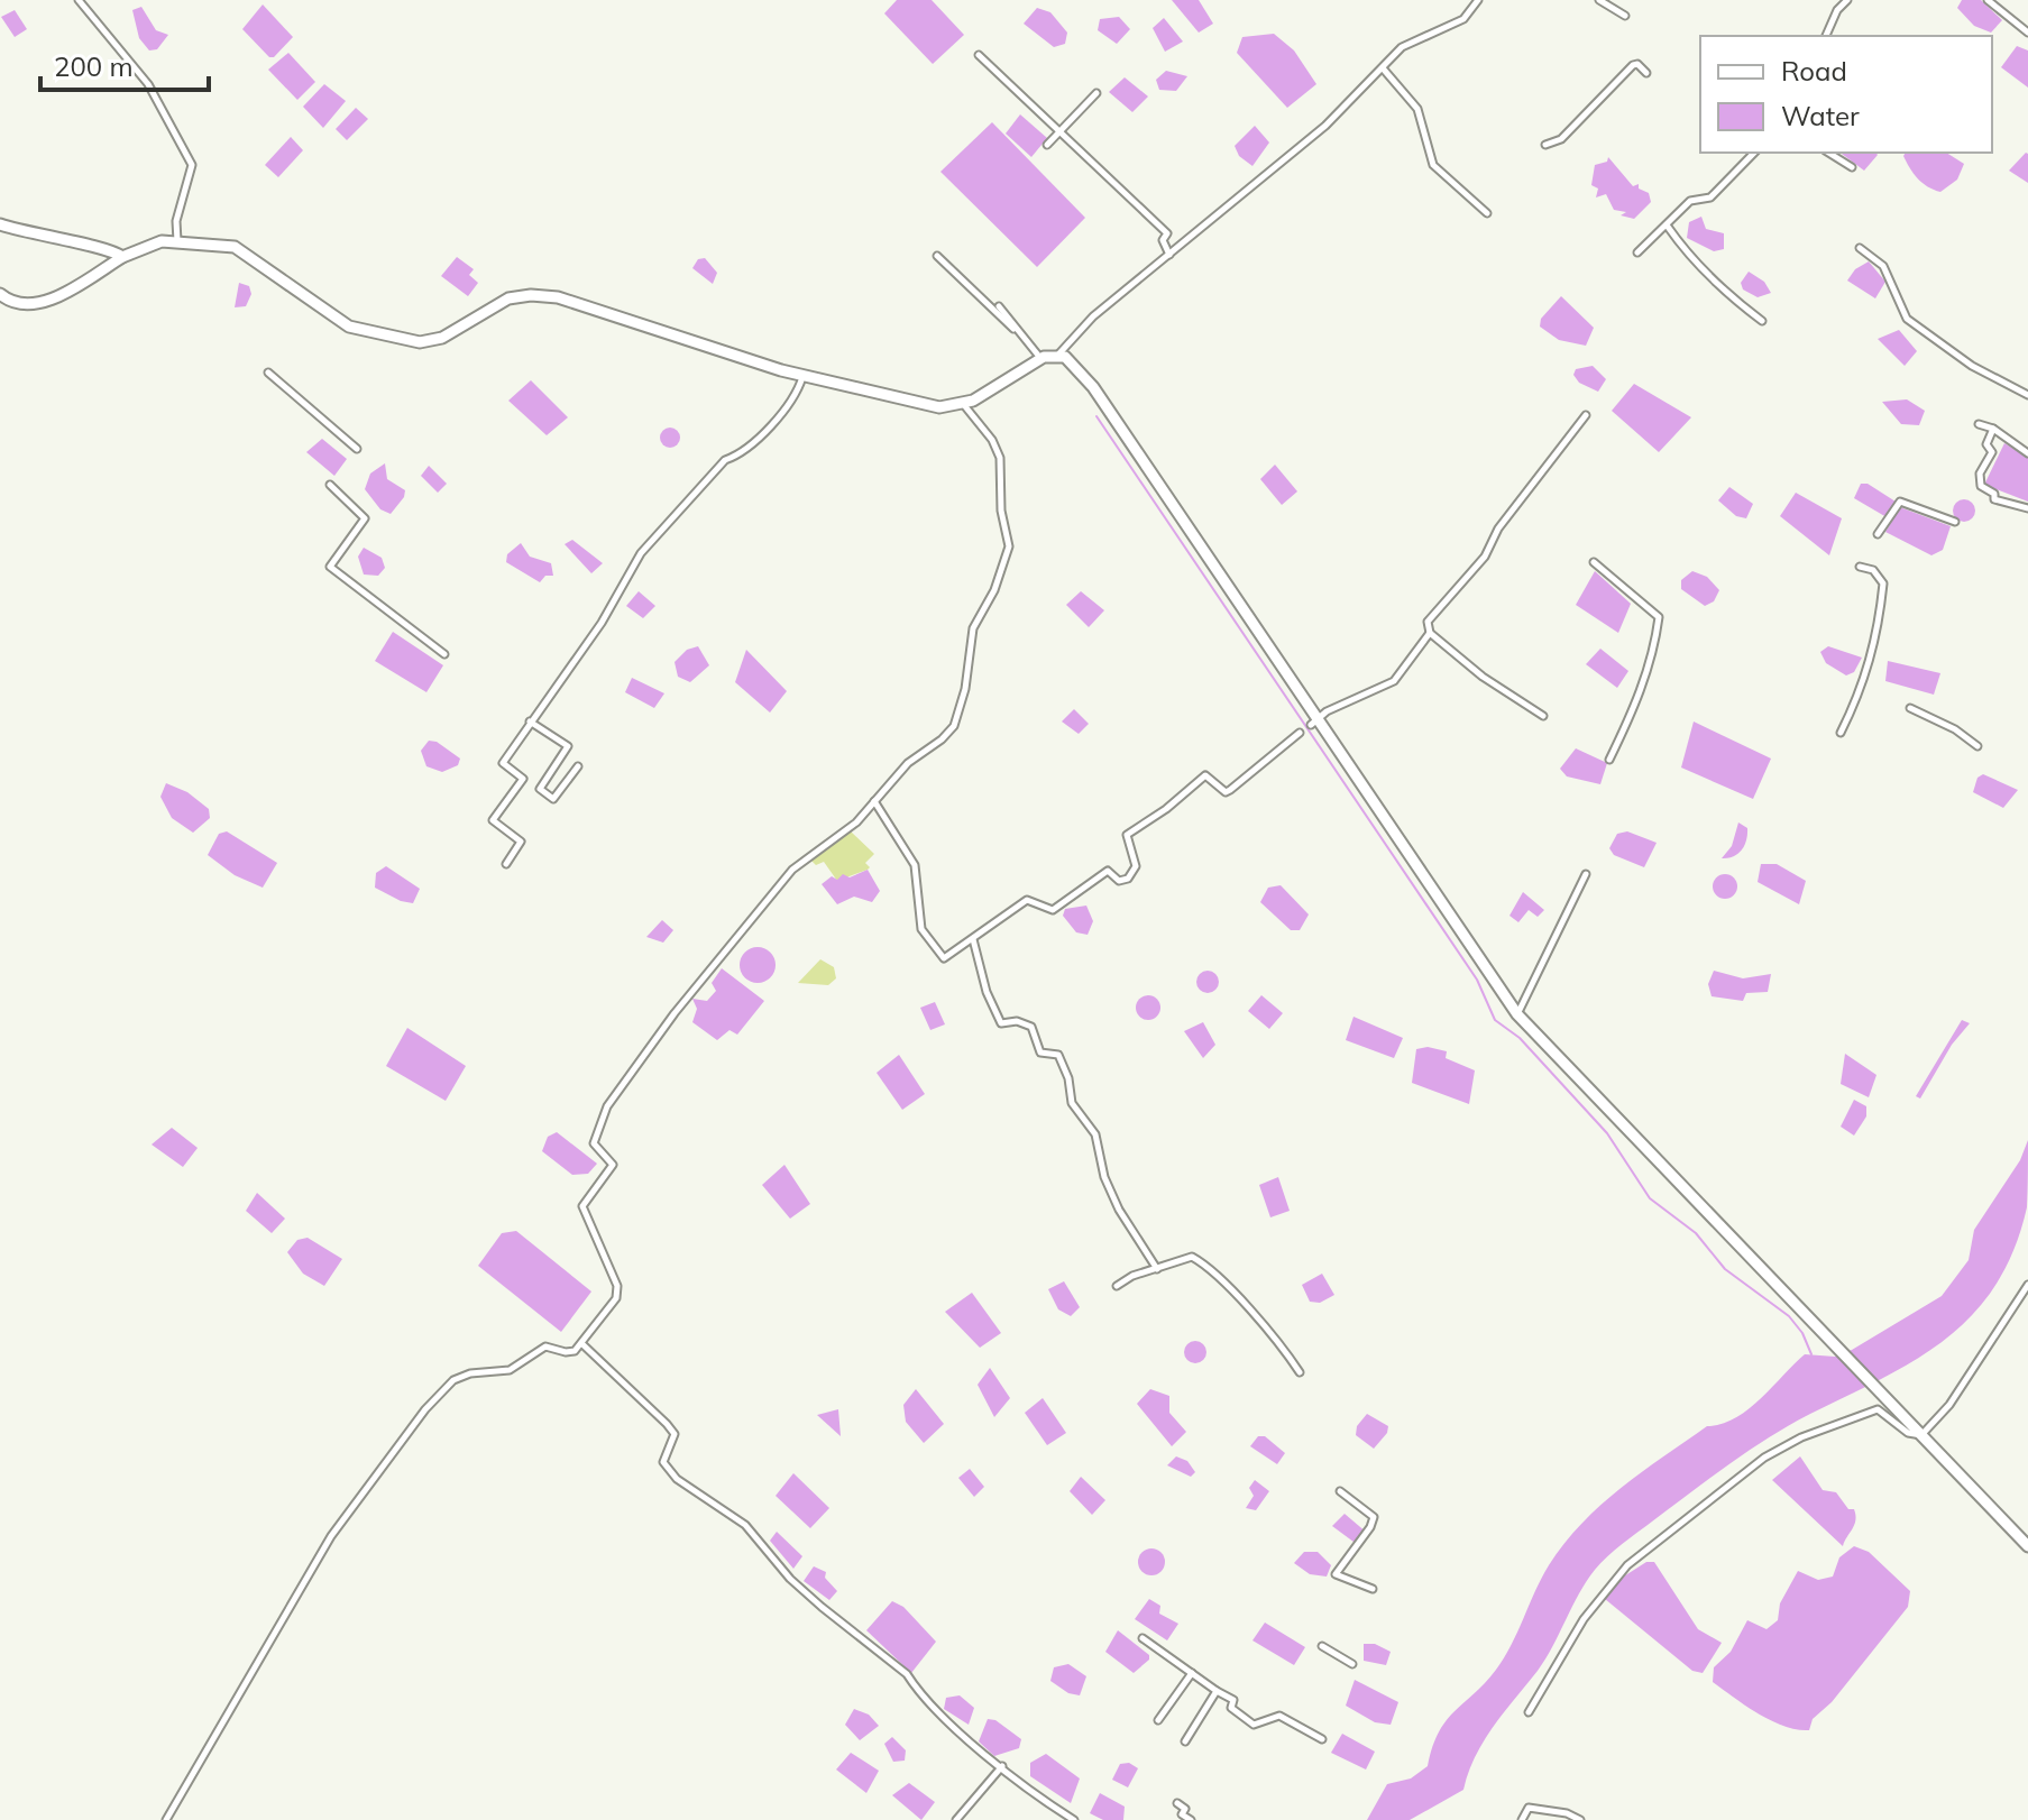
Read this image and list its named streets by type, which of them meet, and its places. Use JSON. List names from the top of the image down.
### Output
{
  "legend": ["Road", "Water"],
  "scale_bar": "200 m"
}
